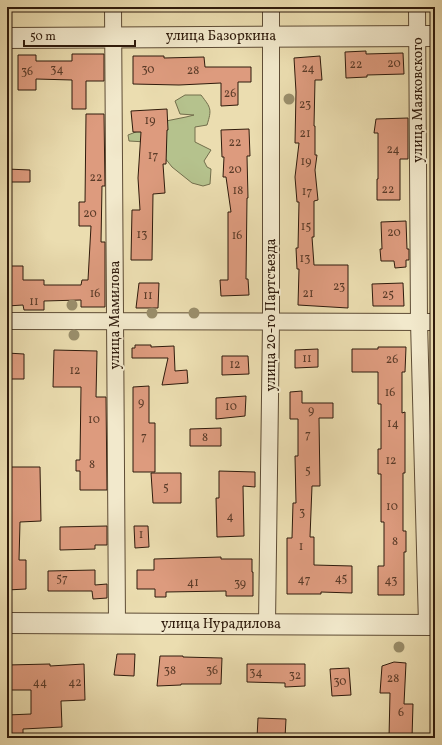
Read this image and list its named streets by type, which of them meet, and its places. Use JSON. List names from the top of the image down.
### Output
{
  "streets": {
    "street": [
      "улица Базоркина",
      "улица Маяковского",
      "улица Мамилова",
      "улица 20-го Партсъезда",
      "улица Нурадилова"
    ]
  },
  "crossings": [
    ["улица Базоркина", "улица Маяковского"],
    ["улица Базоркина", "улица Мамилова"],
    ["улица Базоркина", "улица 20-го Партсъезда"],
    ["улица Маяковского", "улица Нурадилова"],
    ["улица Мамилова", "улица Нурадилова"],
    ["улица 20-го Партсъезда", "улица Нурадилова"]
  ],
  "house_numbers": [
    "20",
    "22",
    "24",
    "34",
    "30",
    "28",
    "36",
    "26",
    "23",
    "19",
    "21",
    "22",
    "24",
    "17",
    "19",
    "20",
    "22",
    "22",
    "18",
    "17",
    "20",
    "15",
    "20",
    "13",
    "16",
    "13",
    "23",
    "16",
    "21",
    "25",
    "11",
    "11",
    "11",
    "26",
    "12",
    "12",
    "16",
    "9",
    "10",
    "9",
    "10",
    "14",
    "7",
    "7",
    "8",
    "12",
    "8",
    "5",
    "5",
    "10",
    "3",
    "4",
    "1",
    "8",
    "1",
    "57",
    "45",
    "47",
    "43",
    "41",
    "39",
    "38",
    "36",
    "34",
    "32",
    "28",
    "30",
    "44",
    "42",
    "6"
  ],
  "scale_bar": "50 m"
}
